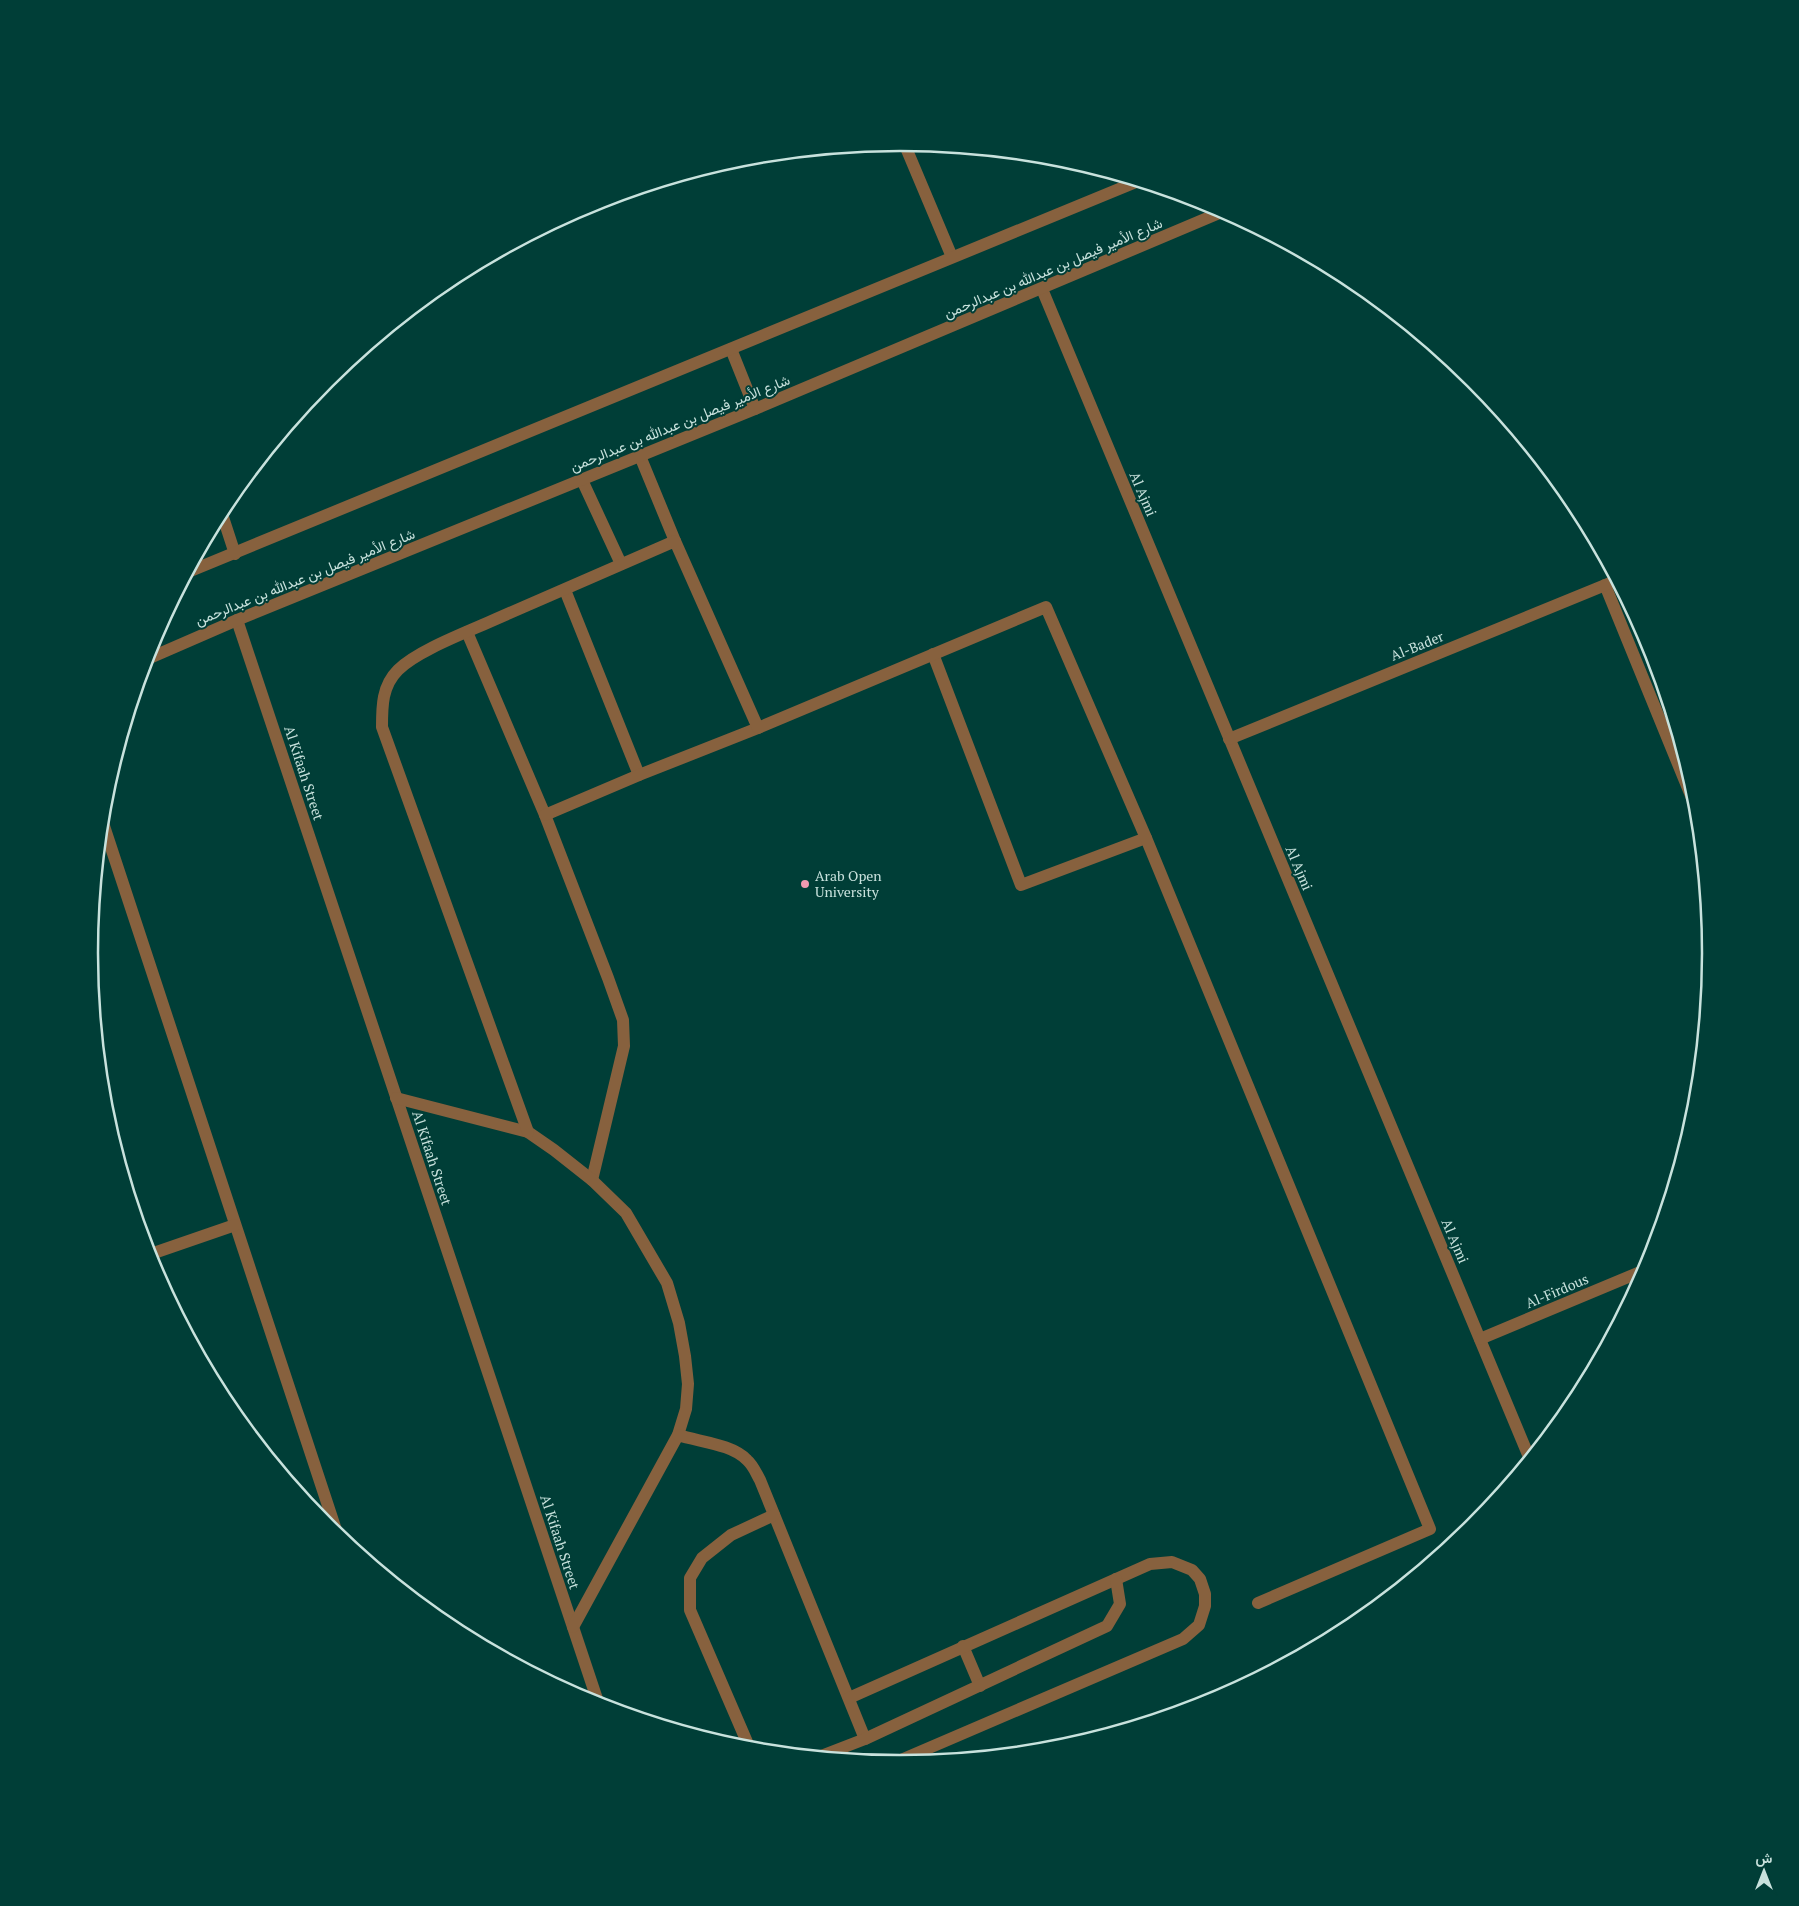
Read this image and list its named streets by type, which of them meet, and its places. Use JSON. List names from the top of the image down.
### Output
{
  "streets": {
    "street": [
      "شارع الأمير فيصل بن عبدالله بن عبدالرحمن",
      "Al Ajmi",
      "Al-Bader",
      "Al Kifaah Street",
      "Al-Firdous"
    ]
  },
  "crossings": [
    ["شارع الأمير فيصل بن عبدالله بن عبدالرحمن", "Al Ajmi"],
    ["شارع الأمير فيصل بن عبدالله بن عبدالرحمن", "Al Kifaah Street"],
    ["Al Ajmi", "Al-Bader"],
    ["Al Ajmi", "Al-Firdous"]
  ],
  "places": ["Arab Open University"],
  "north": "top"
}
